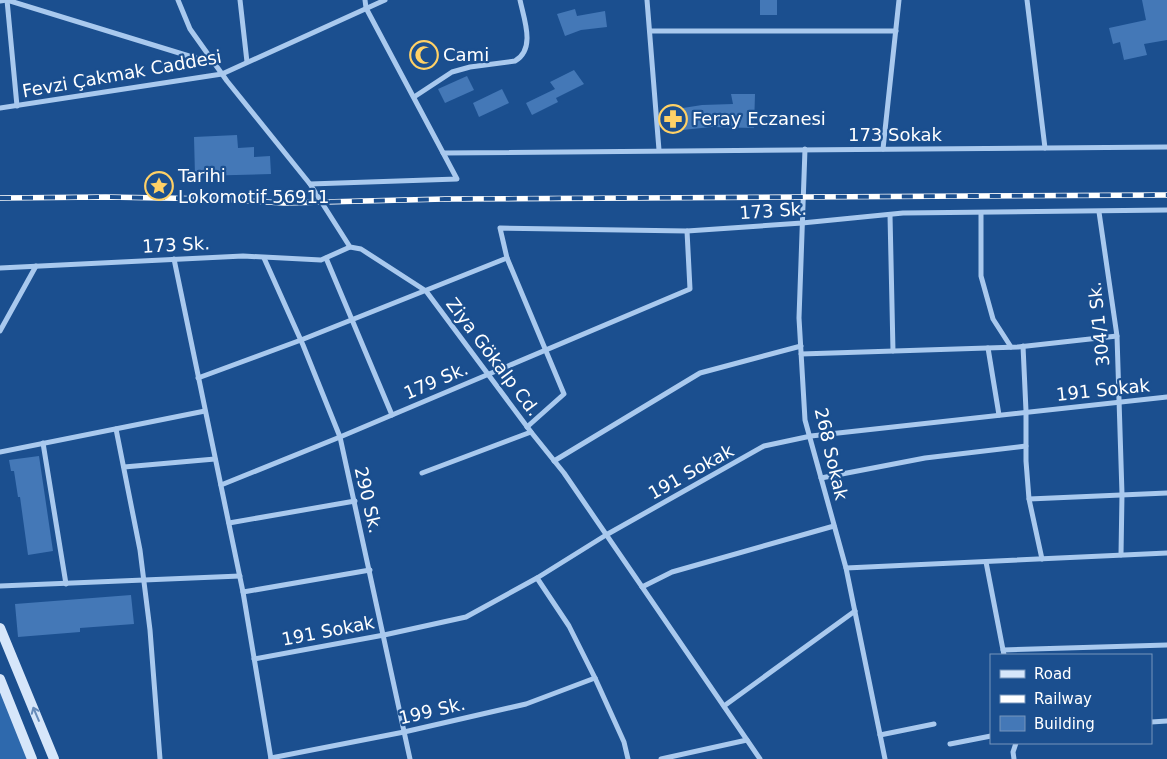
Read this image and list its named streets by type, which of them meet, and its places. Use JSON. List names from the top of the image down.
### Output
{
  "streets": {
    "street": [
      "Fevzi Çakmak Caddesi",
      "173 Sokak",
      "173 Sk.",
      "304/1 Sk.",
      "Ziya Gökalp Cd.",
      "179 Sk.",
      "191 Sokak",
      "268 Sokak",
      "290 Sk.",
      "199 Sk."
    ]
  },
  "crossings": [
    ["173 Sokak", "268 Sokak"],
    ["173 Sk.", "304/1 Sk."],
    ["173 Sk.", "Ziya Gökalp Cd."],
    ["173 Sk.", "179 Sk."],
    ["173 Sk.", "268 Sokak"],
    ["173 Sk.", "290 Sk."],
    ["304/1 Sk.", "191 Sokak"],
    ["Ziya Gökalp Cd.", "179 Sk."],
    ["Ziya Gökalp Cd.", "191 Sokak"],
    ["179 Sk.", "290 Sk."],
    ["191 Sokak", "268 Sokak"],
    ["191 Sokak", "290 Sk."],
    ["290 Sk.", "199 Sk."]
  ],
  "places": {
    "mosque": ["Cami"],
    "pharmacy": ["Feray Eczanesi"],
    "place": ["Tarihi Lokomotif 56911"]
  },
  "legend": ["Road", "Railway", "Building"]
}
